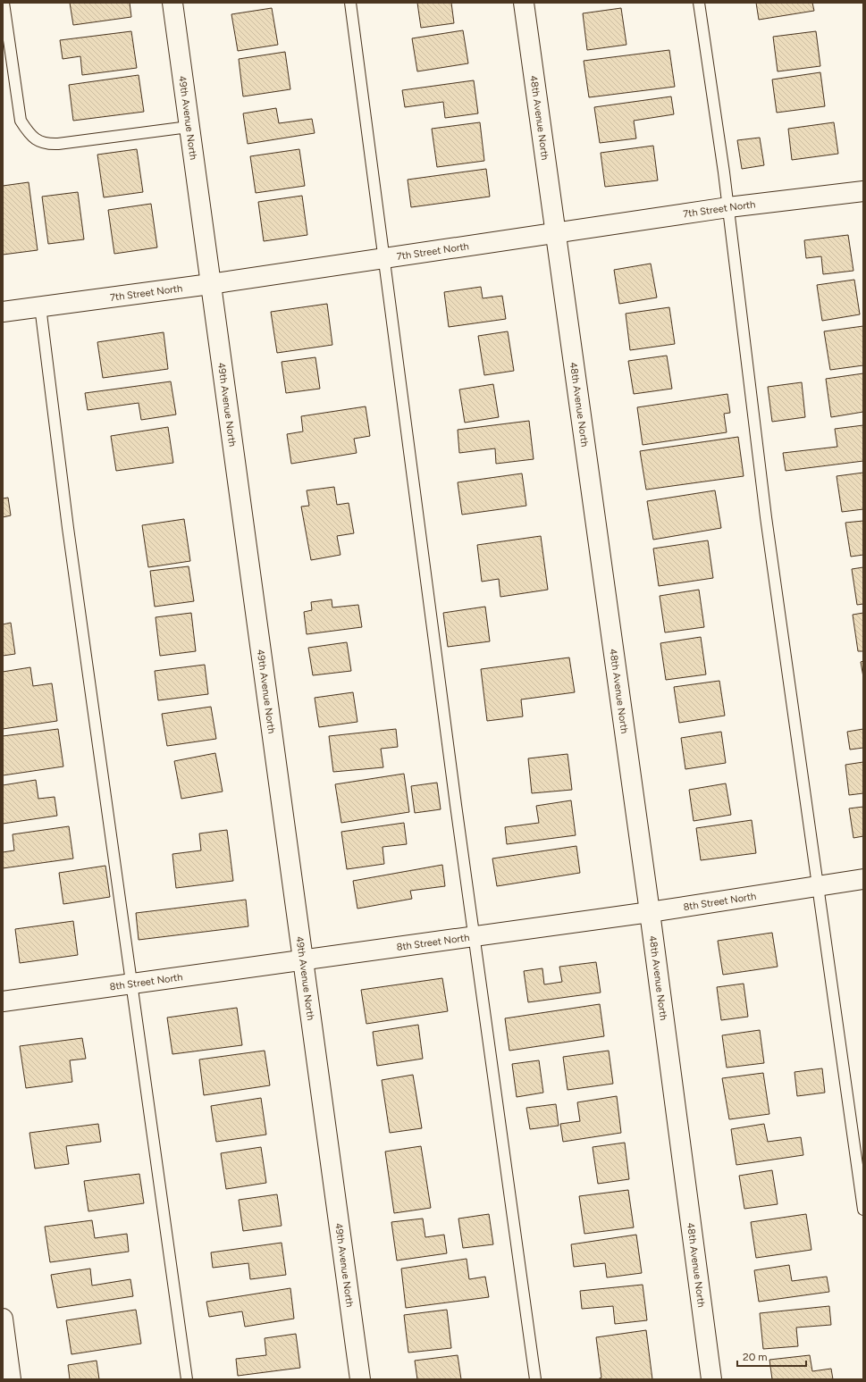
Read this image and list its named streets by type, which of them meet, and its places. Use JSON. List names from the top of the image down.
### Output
{
  "streets": {
    "street": [
      "49th Avenue North",
      "48th Avenue North",
      "7th Street North",
      "8th Street North"
    ]
  },
  "crossings": [
    ["49th Avenue North", "7th Street North"],
    ["49th Avenue North", "8th Street North"],
    ["48th Avenue North", "7th Street North"],
    ["48th Avenue North", "8th Street North"]
  ],
  "scale_bar": "20 m"
}
